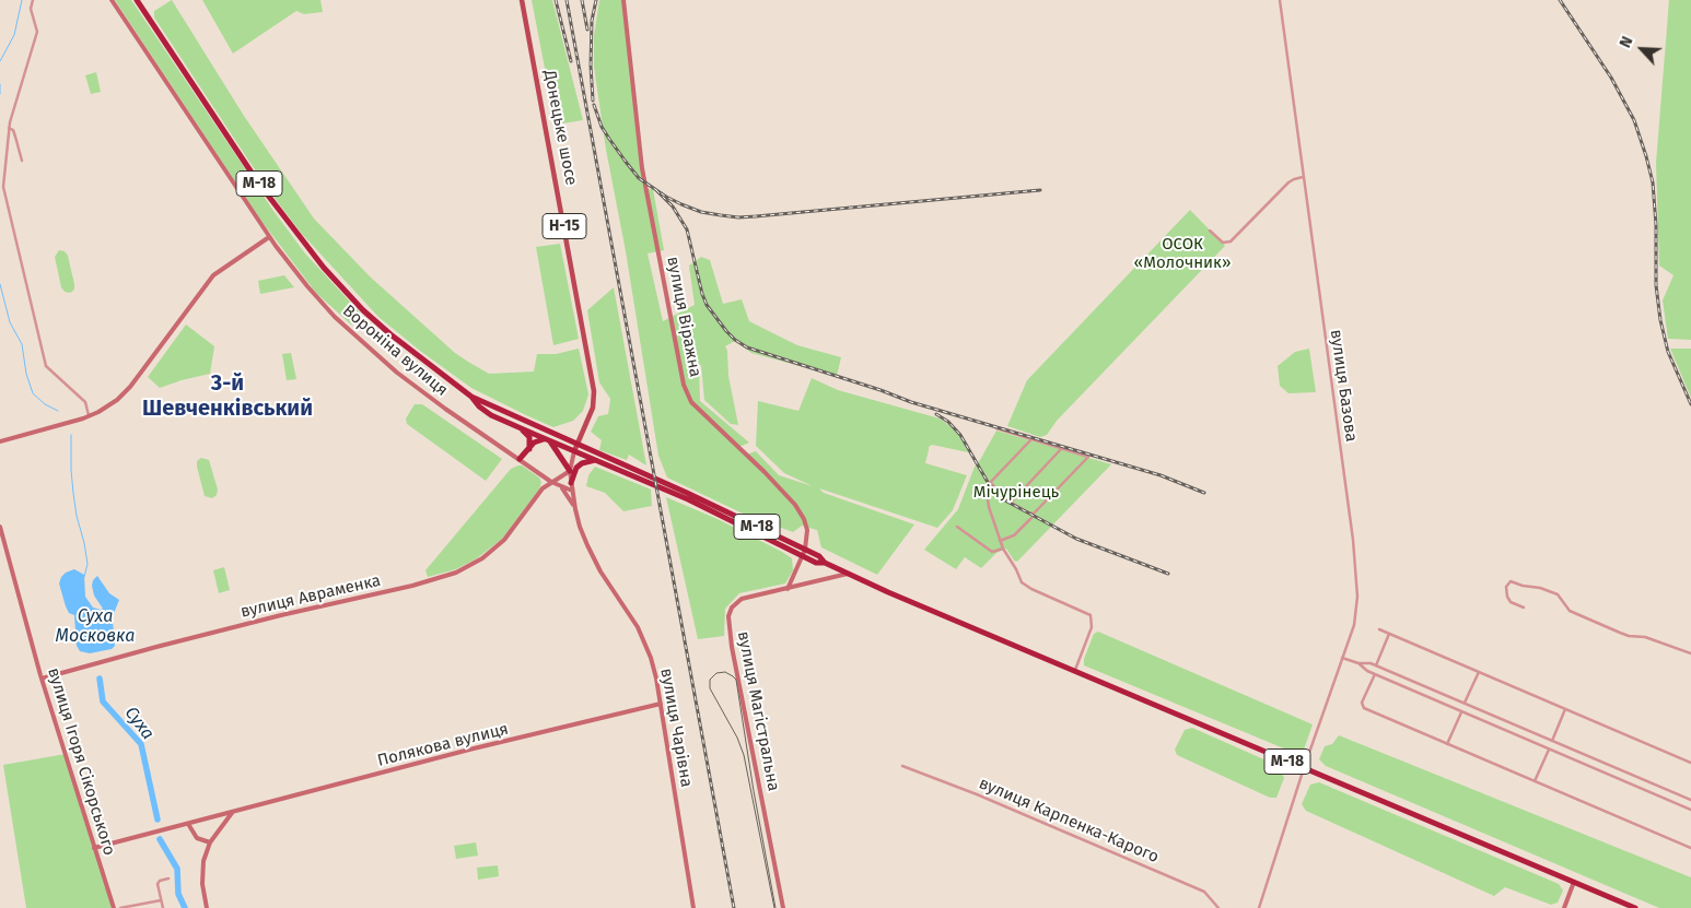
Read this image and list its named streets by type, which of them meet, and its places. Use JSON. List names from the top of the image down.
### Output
{
  "streets": {
    "highway": ["М-18"],
    "main road": ["Донецьке шосе", "Н-15"],
    "street": [
      "вулиця Віражна",
      "Вороніна вулиця",
      "вулиця Базова",
      "вулиця Авраменка",
      "вулиця Магістральна",
      "вулиця Чарівна",
      "Полякова вулиця",
      "вулиця Ігоря Сікорського",
      "вулиця Карпенка-Карого"
    ]
  },
  "crossings": [
    ["Донецьке шосе", "М-18"],
    ["М-18", "вулиця Віражна"],
    ["М-18", "вулиця Базова"],
    ["М-18", "вулиця Магістральна"],
    ["вулиця Віражна", "вулиця Магістральна"],
    ["Вороніна вулиця", "вулиця Авраменка"],
    ["Вороніна вулиця", "вулиця Чарівна"],
    ["вулиця Авраменка", "вулиця Чарівна"],
    ["вулиця Авраменка", "вулиця Ігоря Сікорського"],
    ["вулиця Чарівна", "Полякова вулиця"],
    ["Полякова вулиця", "вулиця Ігоря Сікорського"]
  ],
  "districts": ["3-й Шевченківський"],
  "water": ["Суха Московка", "Суха"],
  "parks": ["ОСОК «Молочник»", "Мічурінець"],
  "north": "top left"
}
